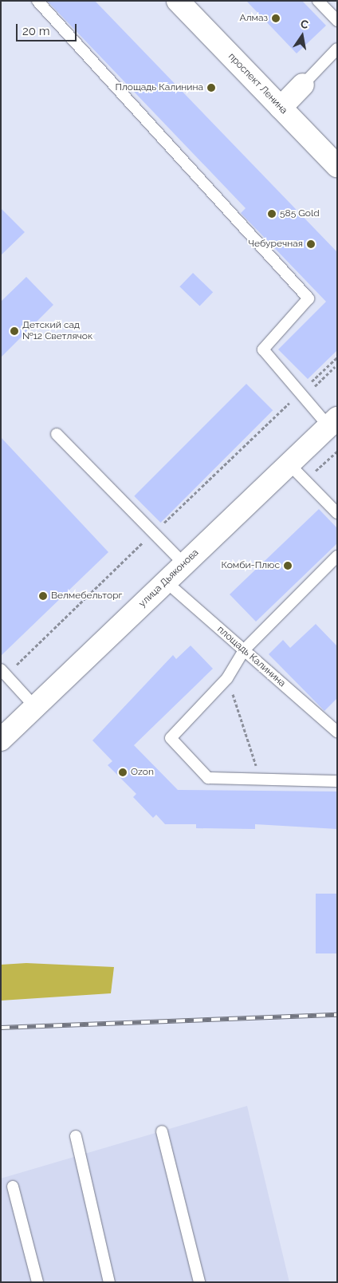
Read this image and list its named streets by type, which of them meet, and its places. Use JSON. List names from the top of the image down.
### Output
{
  "streets": {
    "main road": ["проспект Ленина", "улица Дьяконова"],
    "lane": ["площадь Калинина"]
  },
  "crossings": [
    ["улица Дьяконова", "площадь Калинина"]
  ],
  "places": [
    "Алмаз",
    "Площадь Калинина",
    "585 Gold",
    "Чебуречная",
    "Детский сад №12 Светлячок",
    "Комби-Плюс",
    "Велмебельторг",
    "Ozon"
  ],
  "scale_bar": "20 m",
  "north": "top"
}
